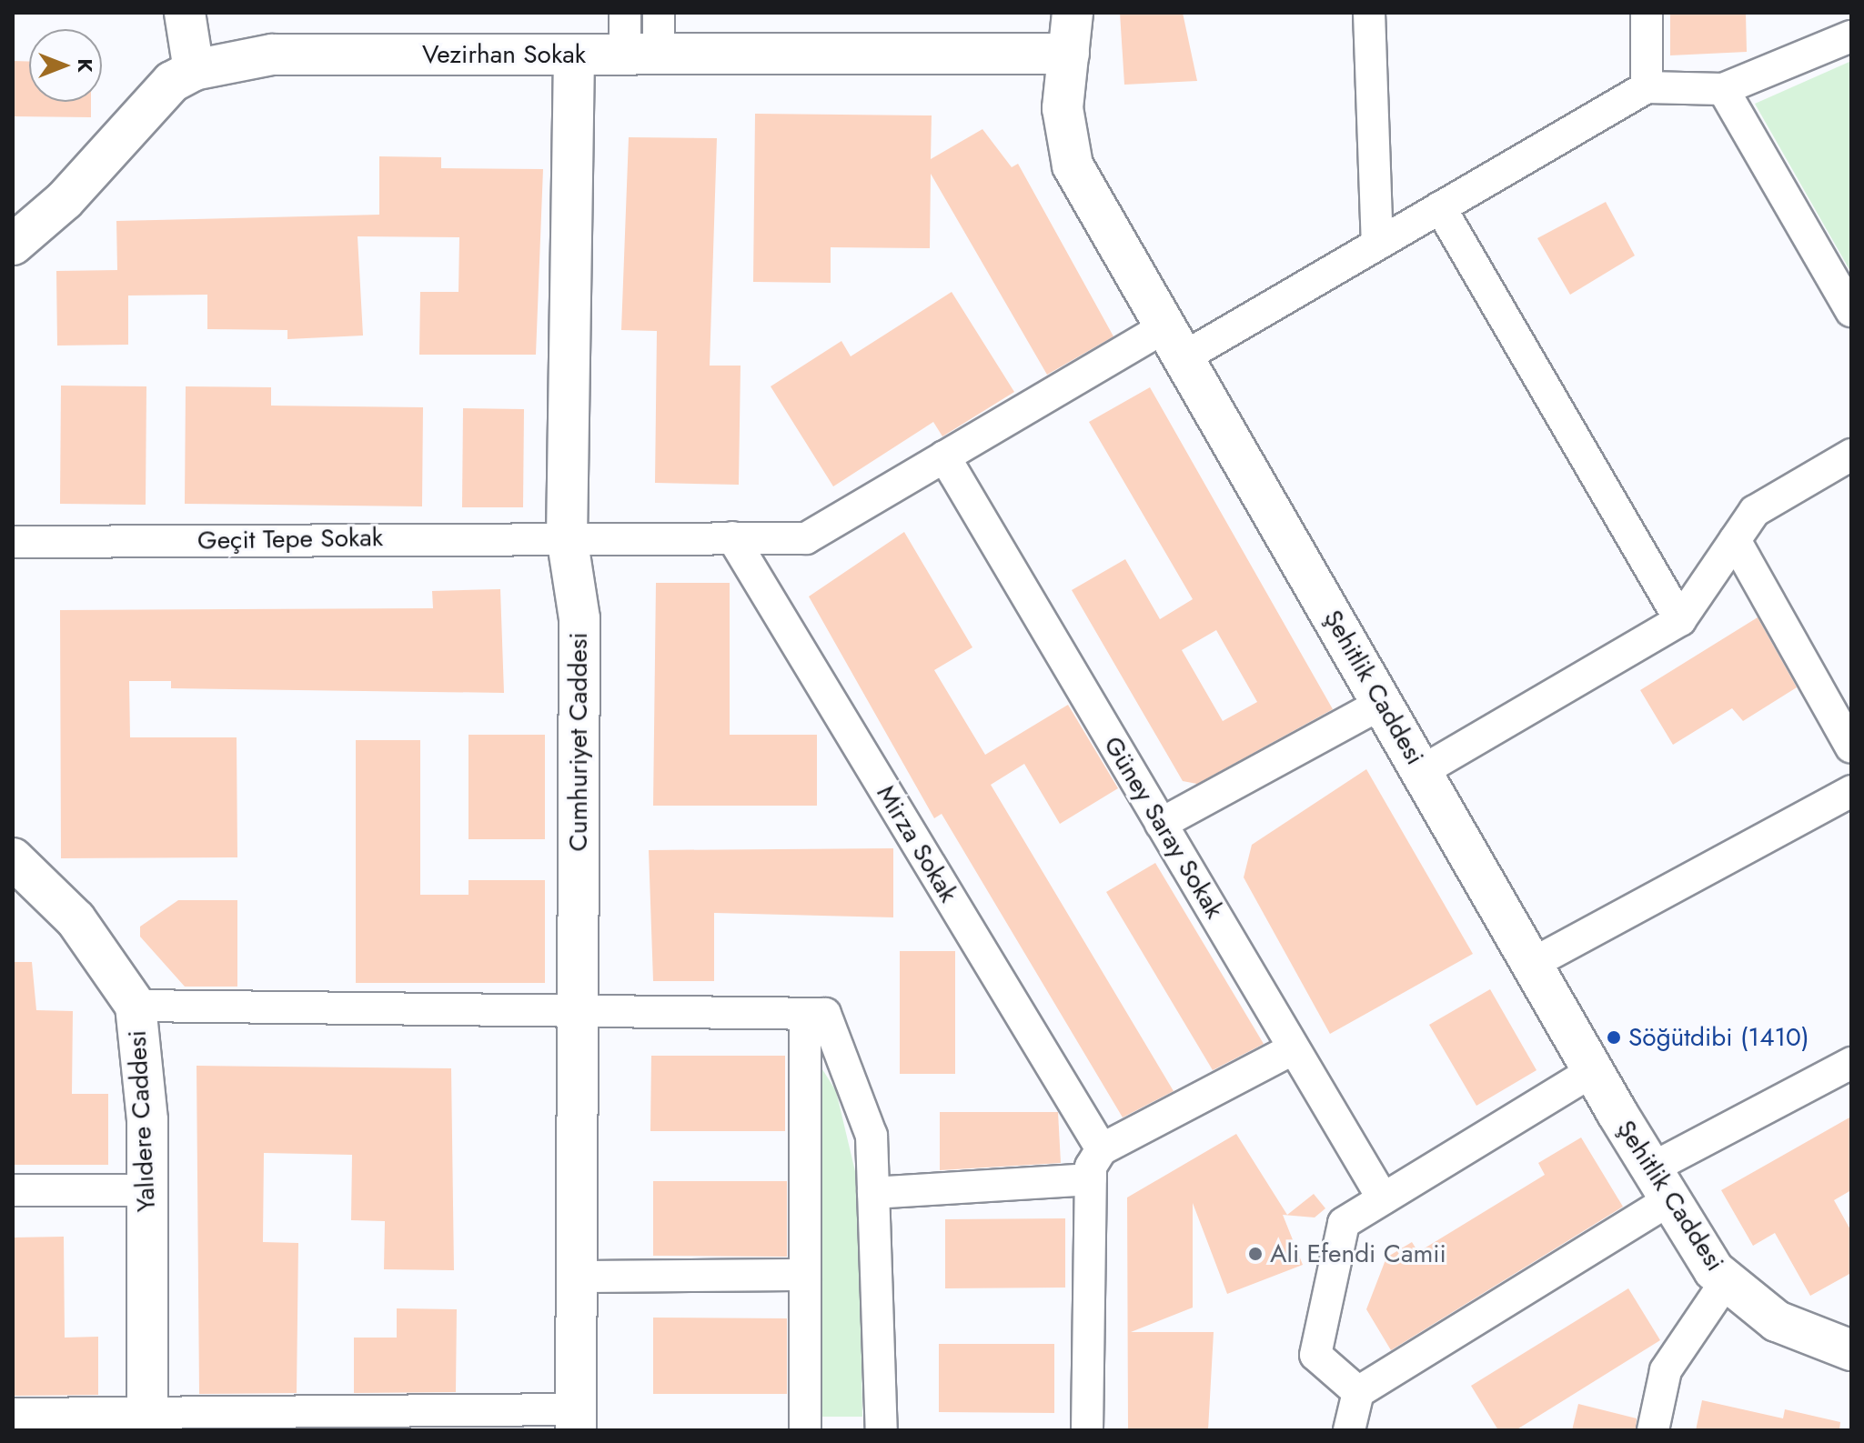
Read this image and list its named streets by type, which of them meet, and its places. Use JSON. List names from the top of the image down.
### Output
{
  "streets": {
    "street": [
      "Vezirhan Sokak",
      "Geçit Tepe Sokak",
      "Şehitlik Caddesi",
      "Cumhuriyet Caddesi",
      "Güney Saray Sokak",
      "Mirza Sokak",
      "Yalıdere Caddesi"
    ]
  },
  "crossings": [
    ["Vezirhan Sokak", "Şehitlik Caddesi"],
    ["Vezirhan Sokak", "Cumhuriyet Caddesi"],
    ["Geçit Tepe Sokak", "Şehitlik Caddesi"],
    ["Geçit Tepe Sokak", "Cumhuriyet Caddesi"],
    ["Geçit Tepe Sokak", "Güney Saray Sokak"],
    ["Geçit Tepe Sokak", "Mirza Sokak"]
  ],
  "places": ["Söğütdibi (1410)", "Ali Efendi Camii"],
  "north": "right"
}
